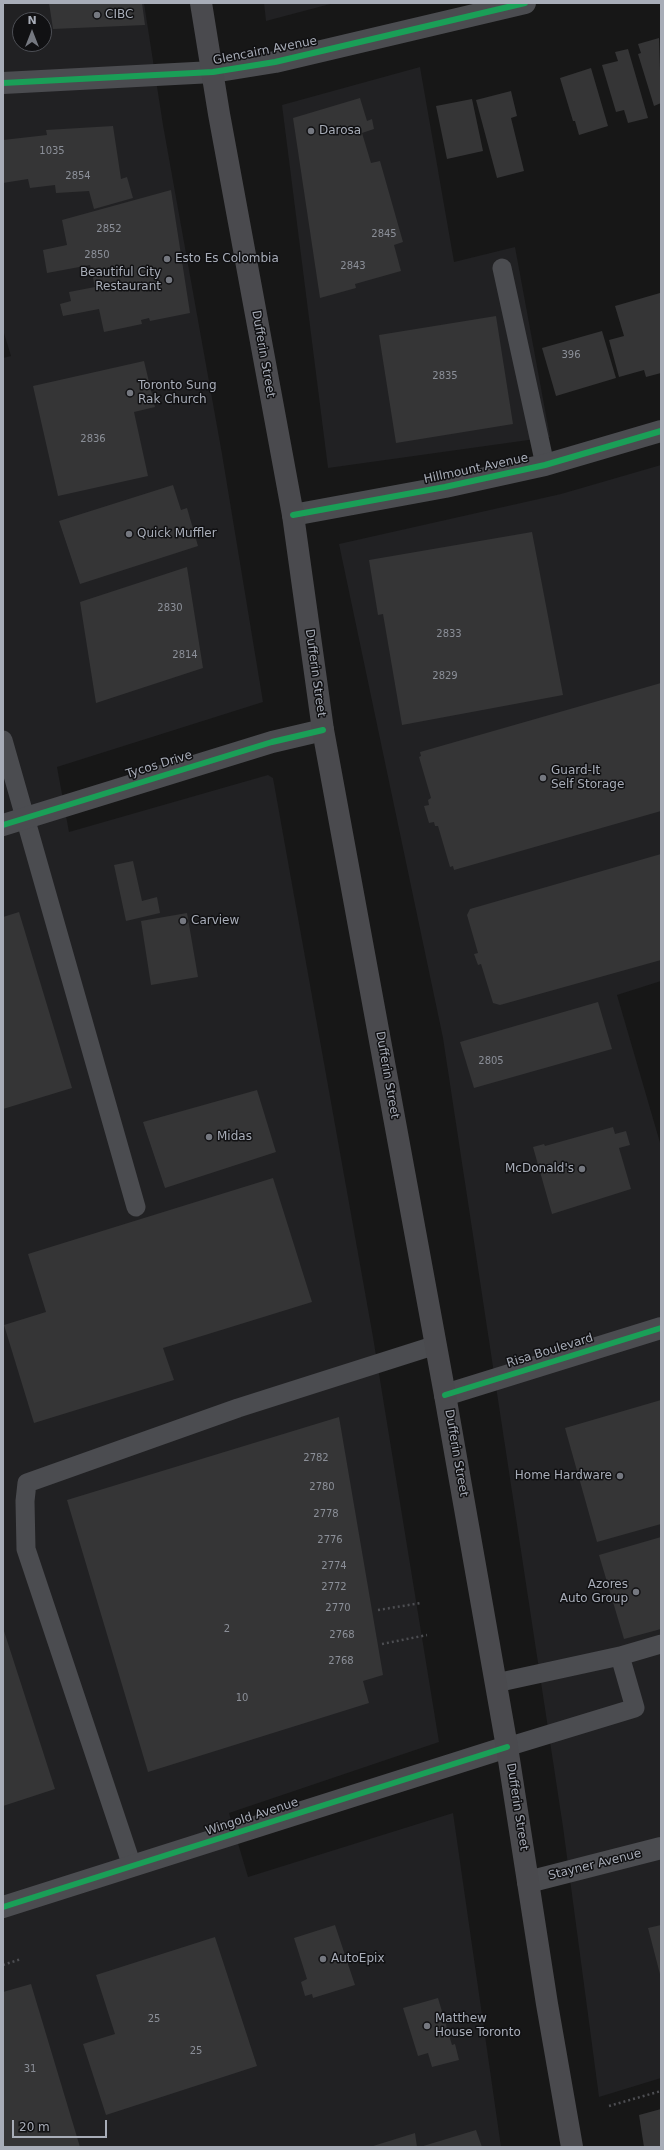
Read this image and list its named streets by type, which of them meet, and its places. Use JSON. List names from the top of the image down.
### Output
{
  "streets": {
    "main road": ["Dufferin Street"],
    "street": [
      "Glencairn Avenue",
      "Hillmount Avenue",
      "Tycos Drive",
      "Risa Boulevard",
      "Wingold Avenue",
      "Stayner Avenue"
    ]
  },
  "crossings": [
    ["Glencairn Avenue", "Dufferin Street"],
    ["Dufferin Street", "Hillmount Avenue"],
    ["Dufferin Street", "Tycos Drive"],
    ["Dufferin Street", "Risa Boulevard"],
    ["Dufferin Street", "Wingold Avenue"],
    ["Dufferin Street", "Stayner Avenue"]
  ],
  "places": [
    "CIBC",
    "Darosa",
    "Esto Es Colombia",
    "Beautiful City Restaurant",
    "Toronto Sung Rak Church",
    "Quick Muffler",
    "Guard-It Self Storage",
    "Carview",
    "Midas",
    "McDonald's",
    "Home Hardware",
    "Azores Auto Group",
    "AutoEpix",
    "Matthew House Toronto"
  ],
  "house_numbers": [
    "1035",
    "2854",
    "2852",
    "2845",
    "2850",
    "2843",
    "396",
    "2835",
    "2836",
    "2830",
    "2833",
    "2814",
    "2829",
    "2805",
    "2782",
    "2780",
    "2778",
    "2776",
    "2774",
    "2772",
    "2770",
    "2",
    "2768",
    "2768",
    "10",
    "25",
    "25",
    "31"
  ],
  "scale_bar": "20 m",
  "north": "top"
}
